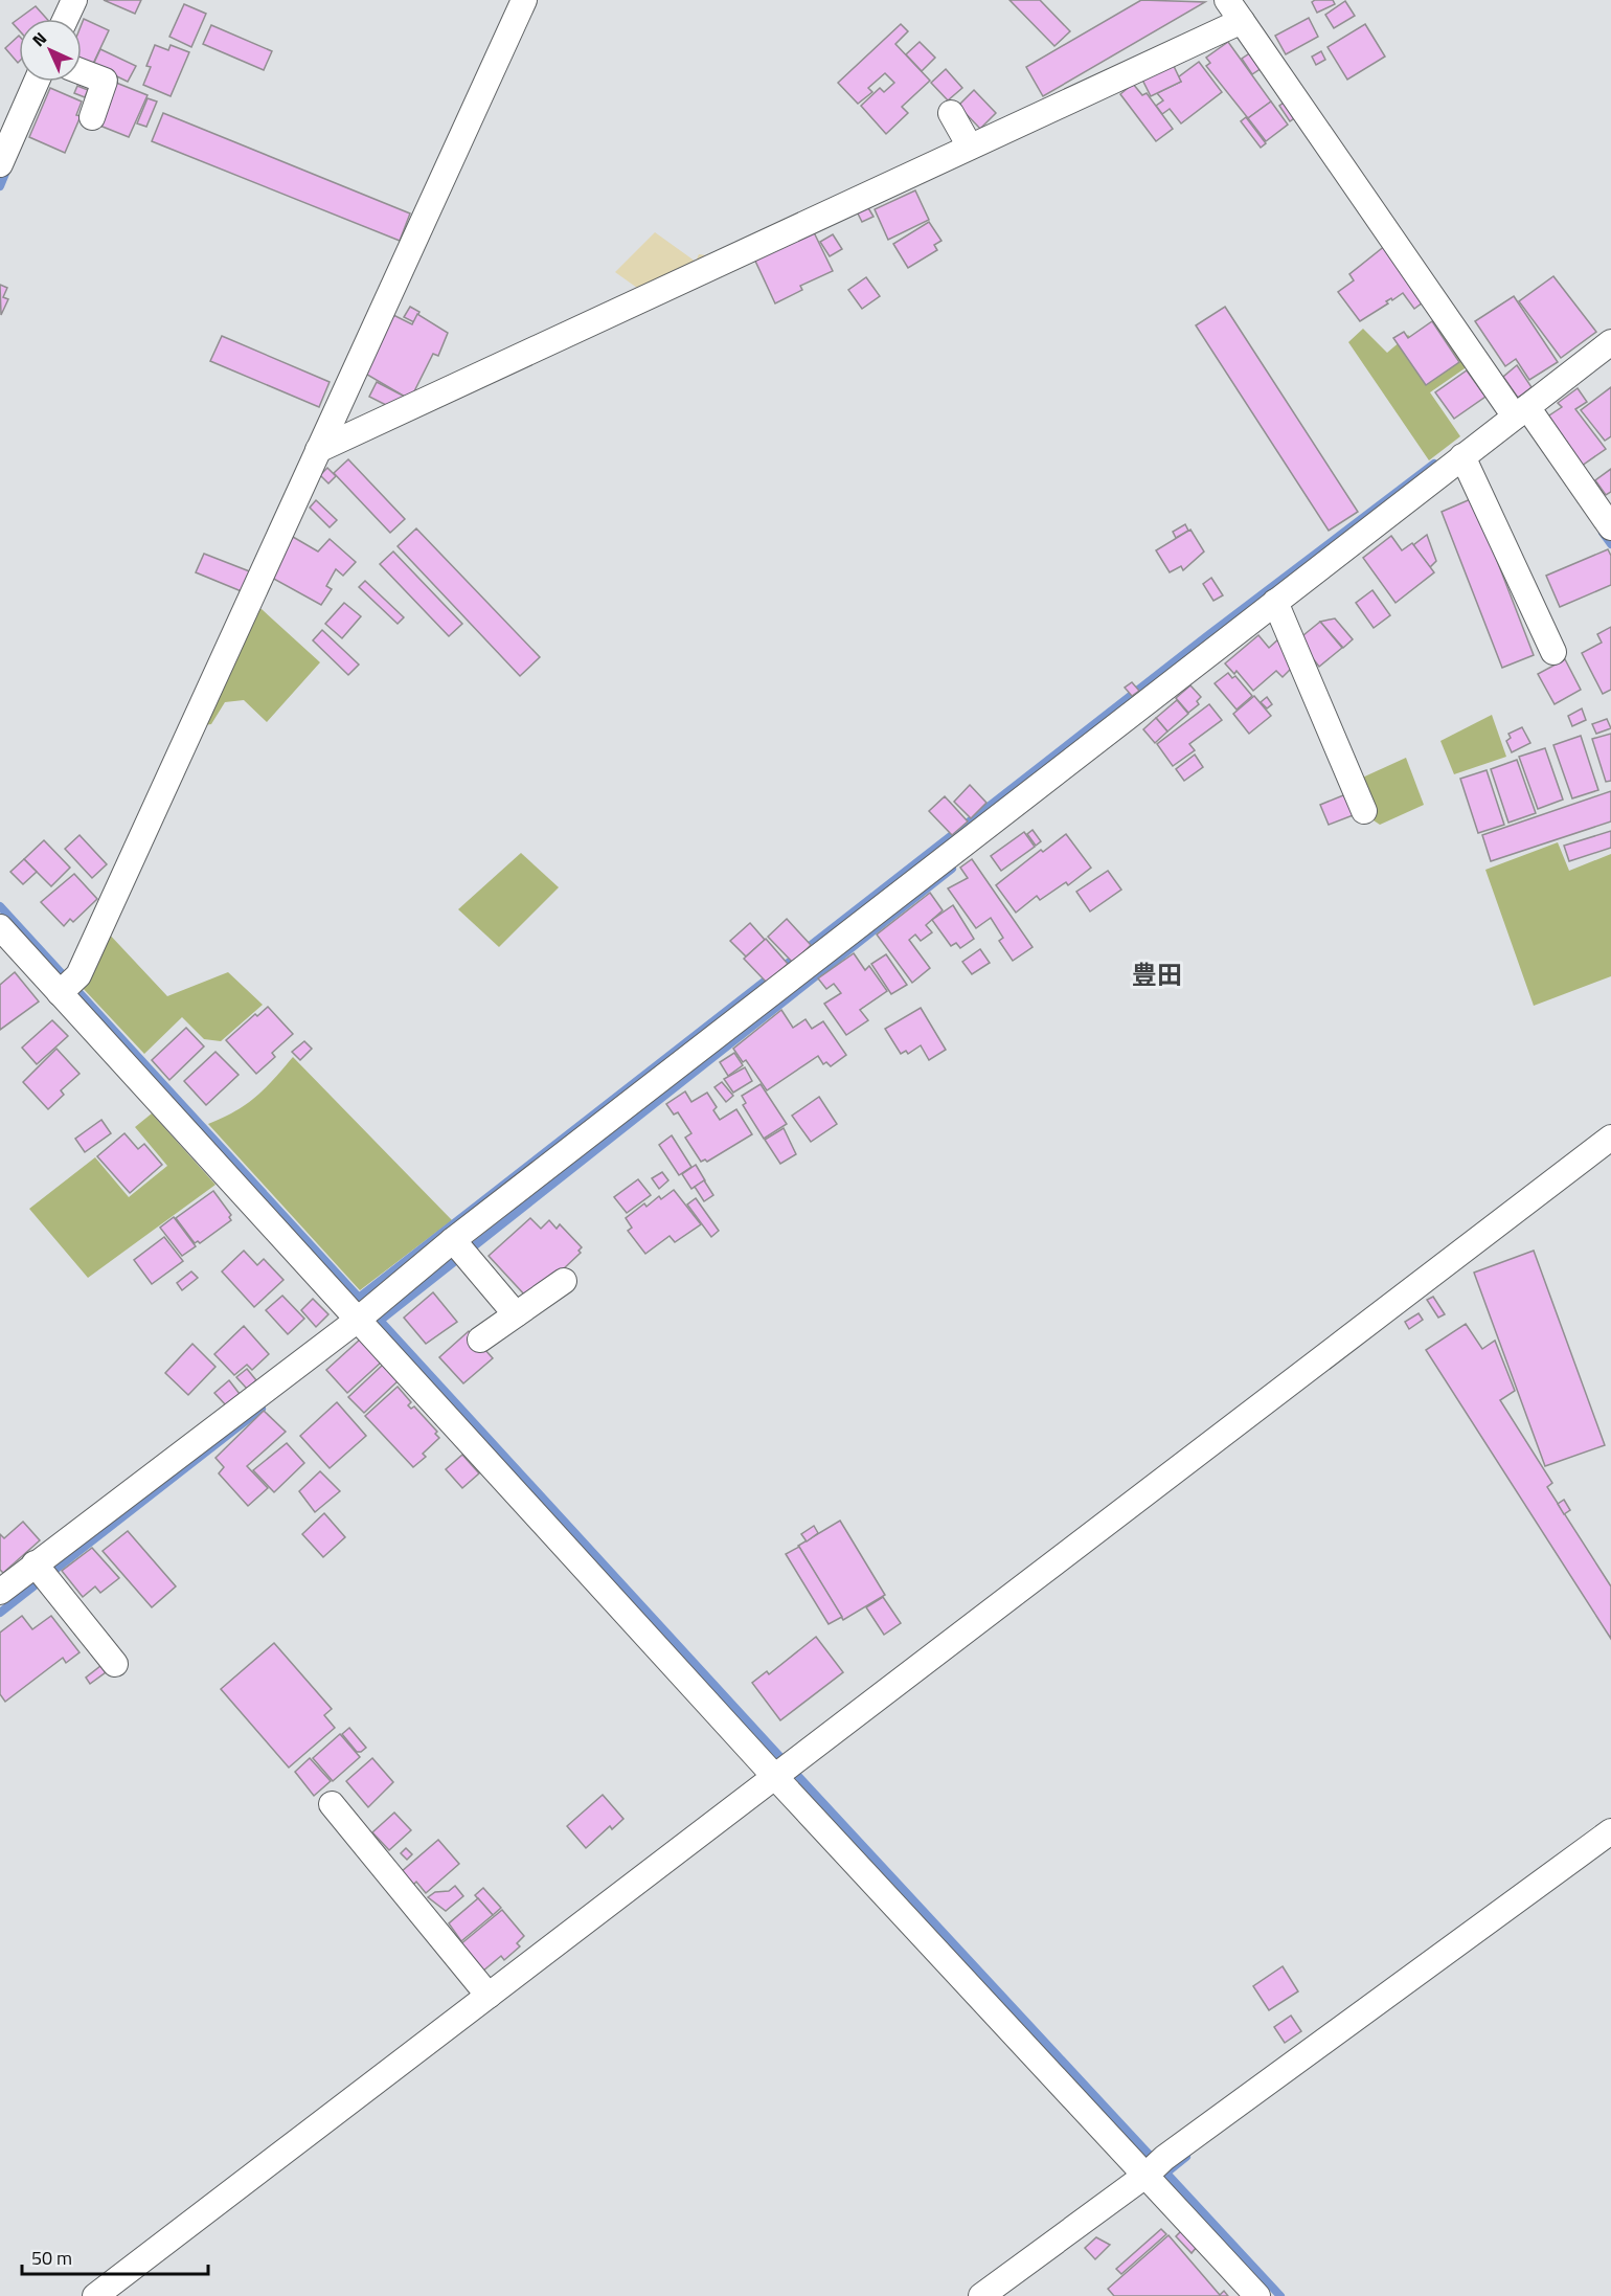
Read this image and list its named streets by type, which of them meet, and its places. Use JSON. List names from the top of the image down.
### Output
{
  "districts": ["豊田"],
  "scale_bar": "50 m",
  "north": "top left"
}
